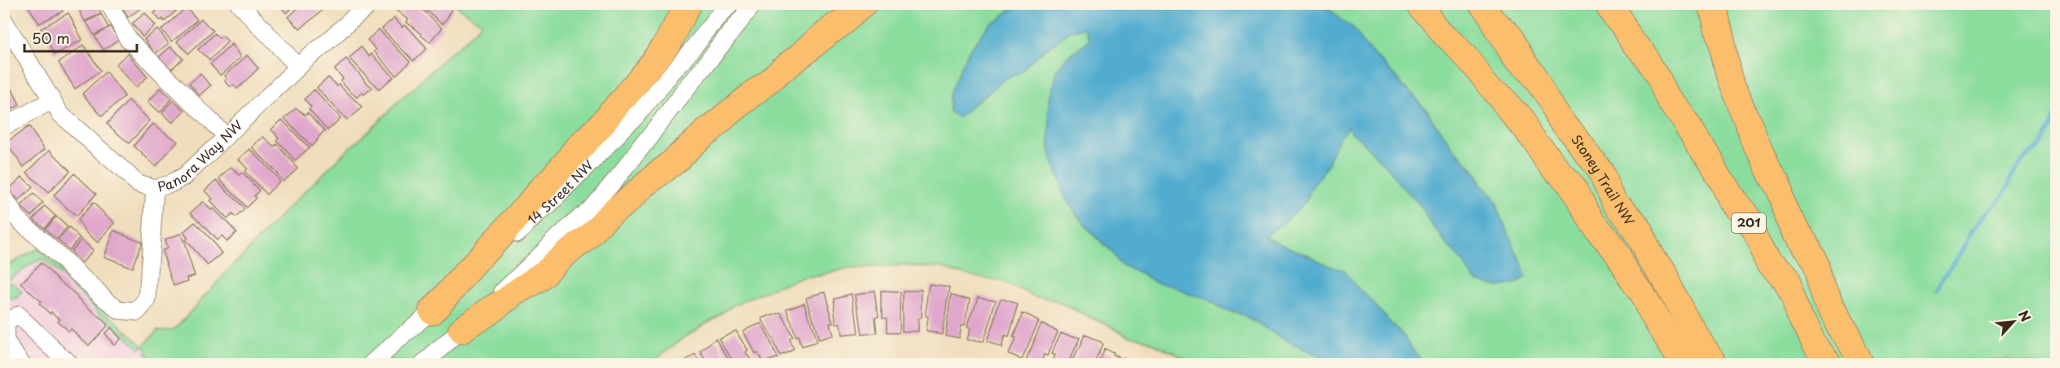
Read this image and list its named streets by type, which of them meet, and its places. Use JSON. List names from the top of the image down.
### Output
{
  "streets": {
    "highway": ["Stoney Trail NW", "201"],
    "street": ["Panora Way NW", "14 Street NW"]
  },
  "scale_bar": "50 m",
  "north": "top right"
}
